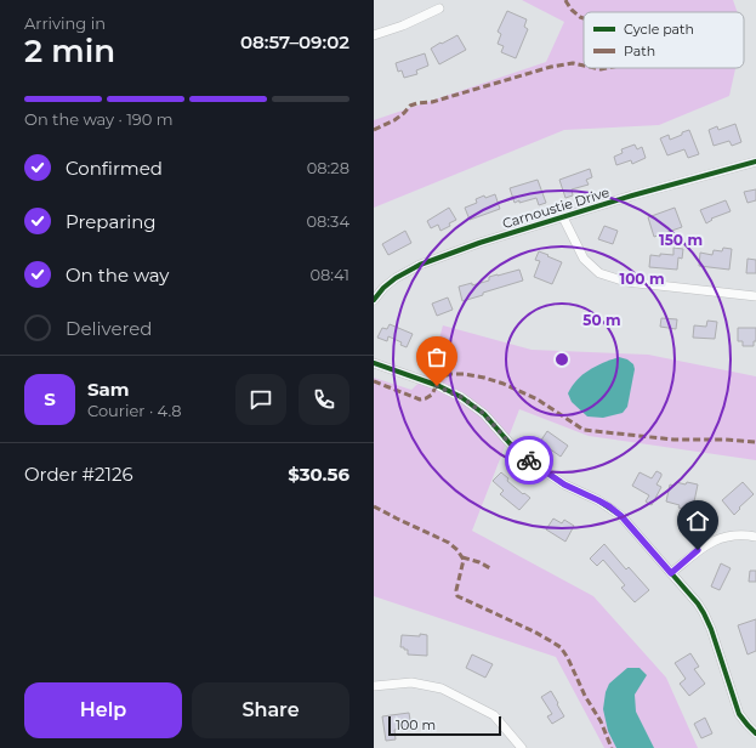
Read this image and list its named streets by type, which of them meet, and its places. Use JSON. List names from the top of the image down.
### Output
{
  "streets": {
    "street": ["Carnoustie Drive"]
  },
  "legend": ["Cycle path", "Path"],
  "scale_bar": "100 m",
  "page": {
    "heading": ["2 min", "Arriving in", "08:57–09:02"],
    "panel": [
      "Sam",
      "Courier · 4.8",
      "Order #2126",
      "$30.56"
    ],
    "bar": "On the way · 190 m",
    "list": [
      ["Confirmed", "08:28"],
      ["Preparing", "08:34"],
      ["On the way", "08:41"],
      "Delivered"
    ],
    "round": "S",
    "buttons": ["Help", "Share"],
    "scale": "100 m"
  },
  "rings": ["150 m", "100 m", "50 m"]
}
